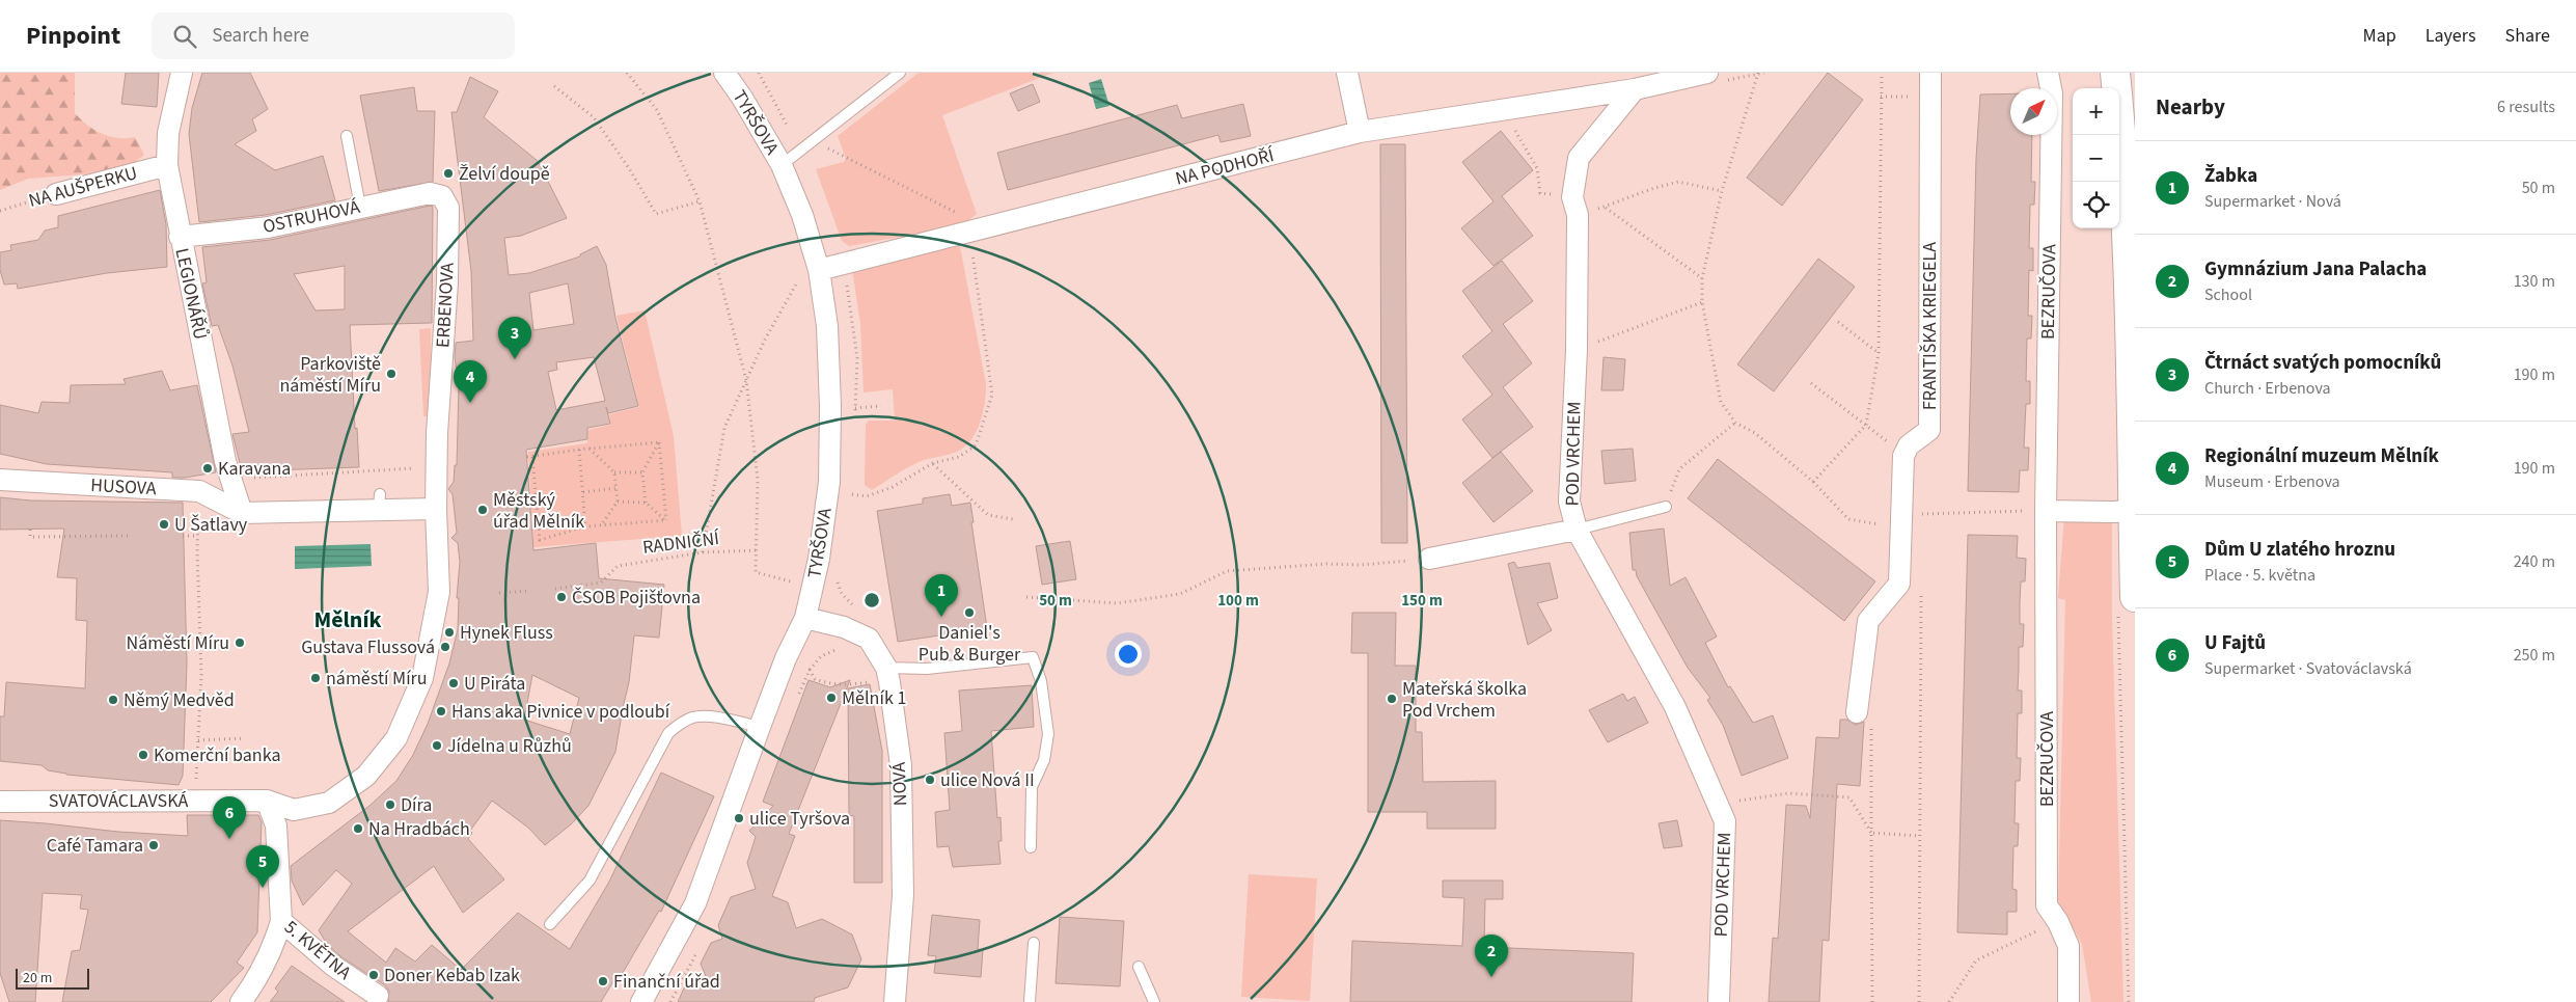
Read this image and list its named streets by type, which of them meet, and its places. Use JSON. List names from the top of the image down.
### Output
{
  "streets": {
    "street": [
      "TYRŠOVA",
      "NA PODHOŘÍ",
      "NA AUŠPERKU",
      "OSTRUHOVÁ",
      "BEZRUČOVA",
      "LEGIONÁŘŮ",
      "ERBENOVA",
      "FRANTIŠKA KRIEGELA",
      "POD VRCHEM",
      "HUSOVA",
      "NOVÁ",
      "SVATOVÁCLAVSKÁ",
      "5. KVĚTNA"
    ],
    "path": ["RADNIČNÍ"]
  },
  "crossings": [
    ["TYRŠOVA", "NA PODHOŘÍ"],
    ["TYRŠOVA", "NOVÁ"],
    ["NA PODHOŘÍ", "POD VRCHEM"],
    ["NA AUŠPERKU", "LEGIONÁŘŮ"],
    ["OSTRUHOVÁ", "LEGIONÁŘŮ"],
    ["OSTRUHOVÁ", "ERBENOVA"],
    ["LEGIONÁŘŮ", "HUSOVA"],
    ["SVATOVÁCLAVSKÁ", "5. KVĚTNA"]
  ],
  "districts": ["Mělník"],
  "places": [
    "Želví doupě",
    "Parkoviště náměstí Míru",
    "Karavana",
    "Městský úřad Mělník",
    "U Šatlavy",
    "ČSOB Pojišťovna",
    "Daniel's Pub & Burger",
    "Hynek Fluss",
    "Náměstí Míru",
    "Gustava Flussová",
    "náměstí Míru",
    "U Piráta",
    "Mělník 1",
    "Mateřská školka Pod Vrchem",
    "Němý Medvěd",
    "Hans aka Pivnice v podloubí",
    "Jídelna u Růzhů",
    "Komerční banka",
    "ulice Nová II",
    "Díra",
    "ulice Tyršova",
    "Na Hradbách",
    "Café Tamara",
    "Doner Kebab Izak",
    "Finanční úřad"
  ],
  "scale_bar": "20 m",
  "north": "top right",
  "page": {
    "header": "Pinpoint",
    "search": "Search here",
    "nav": ["Map", "Layers", "Share"],
    "heading": ["Nearby", "6 results"],
    "map_buttons": ["+", "−"],
    "list": [
      {
        "mark": "1",
        "name": "Žabka",
        "note": "Supermarket · Nová",
        "value": "50 m"
      },
      {
        "mark": "2",
        "name": "Gymnázium Jana Palacha",
        "note": "School",
        "value": "130 m"
      },
      {
        "mark": "3",
        "name": "Čtrnáct svatých pomocníků",
        "note": "Church · Erbenova",
        "value": "190 m"
      },
      {
        "mark": "4",
        "name": "Regionální muzeum Mělník",
        "note": "Museum · Erbenova",
        "value": "190 m"
      },
      {
        "mark": "5",
        "name": "Dům U zlatého hroznu",
        "note": "Place · 5. května",
        "value": "240 m"
      },
      {
        "mark": "6",
        "name": "U Fajtů",
        "note": "Supermarket · Svatováclavská",
        "value": "250 m"
      }
    ],
    "pins": [
      "3",
      "4",
      "1",
      "6",
      "5",
      "2"
    ],
    "scale": "20 m"
  },
  "rings": ["50 m", "100 m", "150 m"]
}
